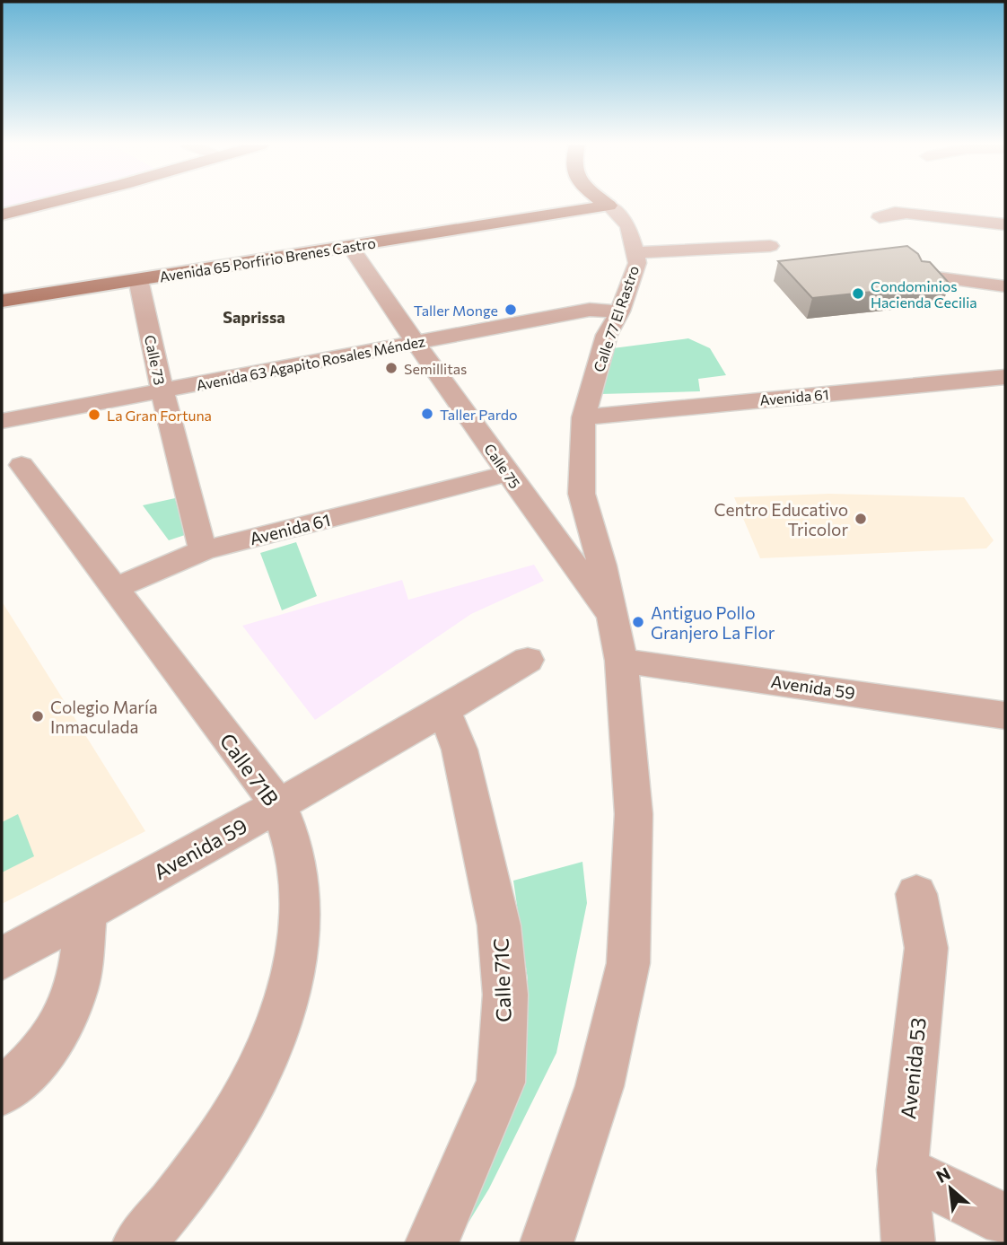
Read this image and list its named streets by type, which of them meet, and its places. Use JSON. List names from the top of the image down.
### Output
{
  "streets": {
    "main road": ["Avenida 65 Porfirio Brenes Castro"],
    "street": [
      "Calle 77 El Rastro",
      "Calle 73",
      "Avenida 63 Agapito Rosales Méndez",
      "Avenida 61",
      "Calle 75",
      "Avenida 59",
      "Calle 71B",
      "Calle 71C",
      "Avenida 53"
    ]
  },
  "crossings": [
    ["Avenida 65 Porfirio Brenes Castro", "Calle 77 El Rastro"],
    ["Avenida 65 Porfirio Brenes Castro", "Calle 73"],
    ["Avenida 65 Porfirio Brenes Castro", "Calle 75"],
    ["Calle 77 El Rastro", "Avenida 63 Agapito Rosales Méndez"],
    ["Calle 77 El Rastro", "Avenida 61"],
    ["Calle 77 El Rastro", "Calle 75"],
    ["Calle 77 El Rastro", "Avenida 59"],
    ["Calle 73", "Avenida 63 Agapito Rosales Méndez"],
    ["Calle 73", "Avenida 61"],
    ["Avenida 63 Agapito Rosales Méndez", "Calle 75"],
    ["Avenida 61", "Calle 75"],
    ["Avenida 61", "Calle 71B"],
    ["Calle 75", "Avenida 59"],
    ["Avenida 59", "Calle 71B"],
    ["Avenida 59", "Calle 71C"]
  ],
  "districts": ["Saprissa"],
  "places": [
    "Condominios Hacienda Cecilia",
    "Taller Monge",
    "Semillitas",
    "Taller Pardo",
    "La Gran Fortuna",
    "Centro Educativo Tricolor",
    "Antiguo Pollo Granjero La Flor",
    "Colegio María Inmaculada"
  ],
  "north": "top left"
}
